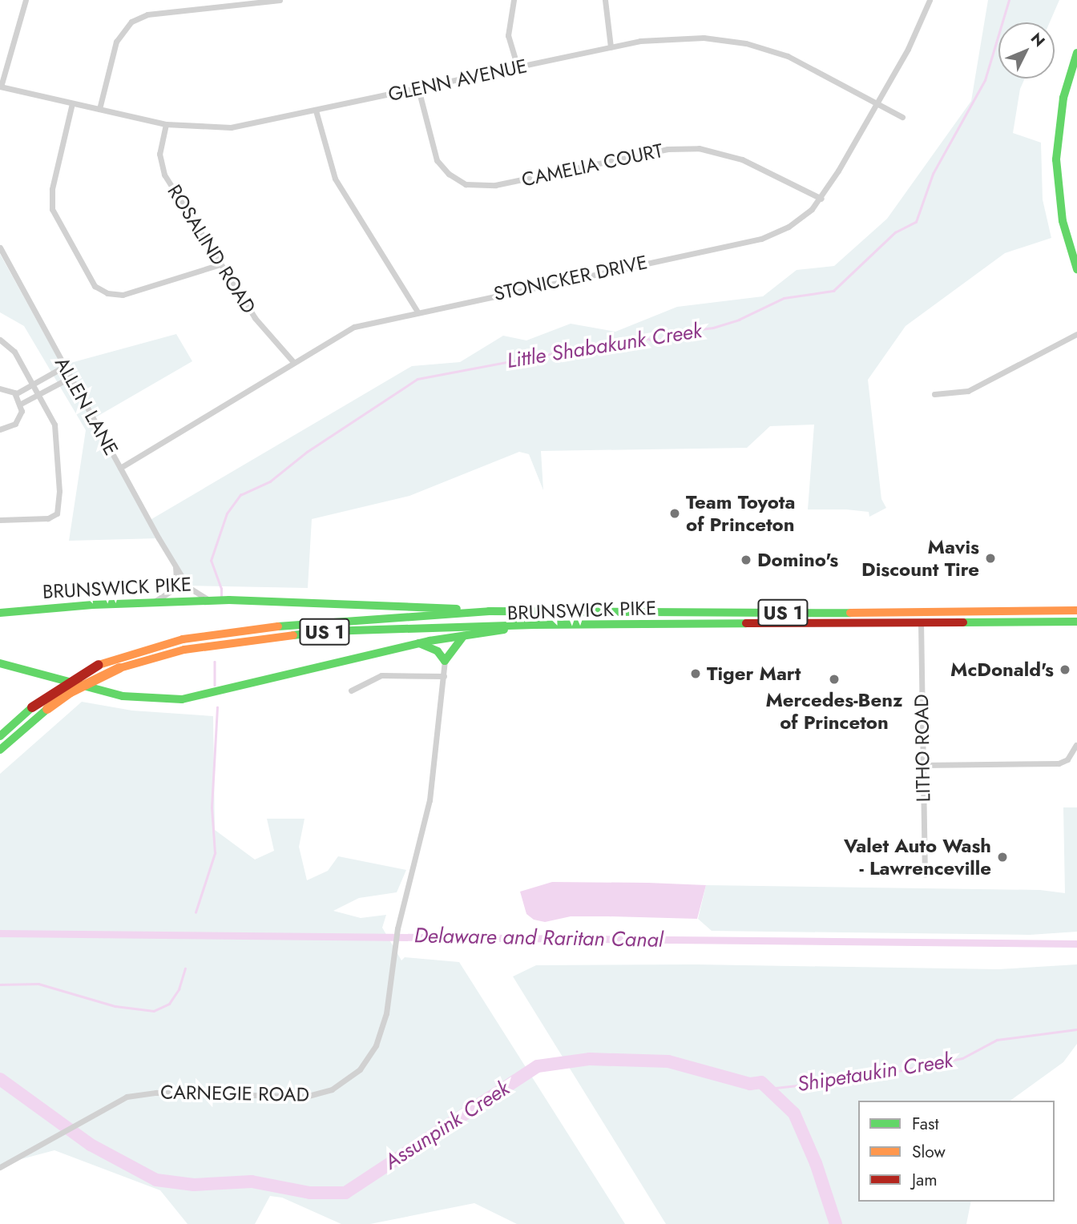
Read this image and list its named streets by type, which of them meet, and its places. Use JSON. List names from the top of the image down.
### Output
{
  "streets": {
    "main road": ["BRUNSWICK PIKE", "US 1"],
    "street": [
      "GLENN AVENUE",
      "CAMELIA COURT",
      "ROSALIND ROAD",
      "STONICKER DRIVE",
      "ALLEN LANE",
      "LITHO ROAD",
      "CARNEGIE ROAD"
    ]
  },
  "crossings": [
    ["GLENN AVENUE", "CAMELIA COURT"],
    ["GLENN AVENUE", "ROSALIND ROAD"],
    ["GLENN AVENUE", "STONICKER DRIVE"],
    ["CAMELIA COURT", "STONICKER DRIVE"],
    ["ROSALIND ROAD", "STONICKER DRIVE"],
    ["STONICKER DRIVE", "ALLEN LANE"],
    ["ALLEN LANE", "BRUNSWICK PIKE"],
    ["BRUNSWICK PIKE", "US 1"],
    ["BRUNSWICK PIKE", "LITHO ROAD"]
  ],
  "water": [
    "Little Shabakunk Creek",
    "Delaware and Raritan Canal",
    "Shipetaukin Creek",
    "Assunpink Creek"
  ],
  "places": [
    "Team Toyota of Princeton",
    "Mavis Discount Tire",
    "Domino's",
    "McDonald's",
    "Tiger Mart",
    "Mercedes-Benz of Princeton",
    "Valet Auto Wash - Lawrenceville"
  ],
  "legend": ["Fast", "Slow", "Jam"],
  "north": "top right"
}
